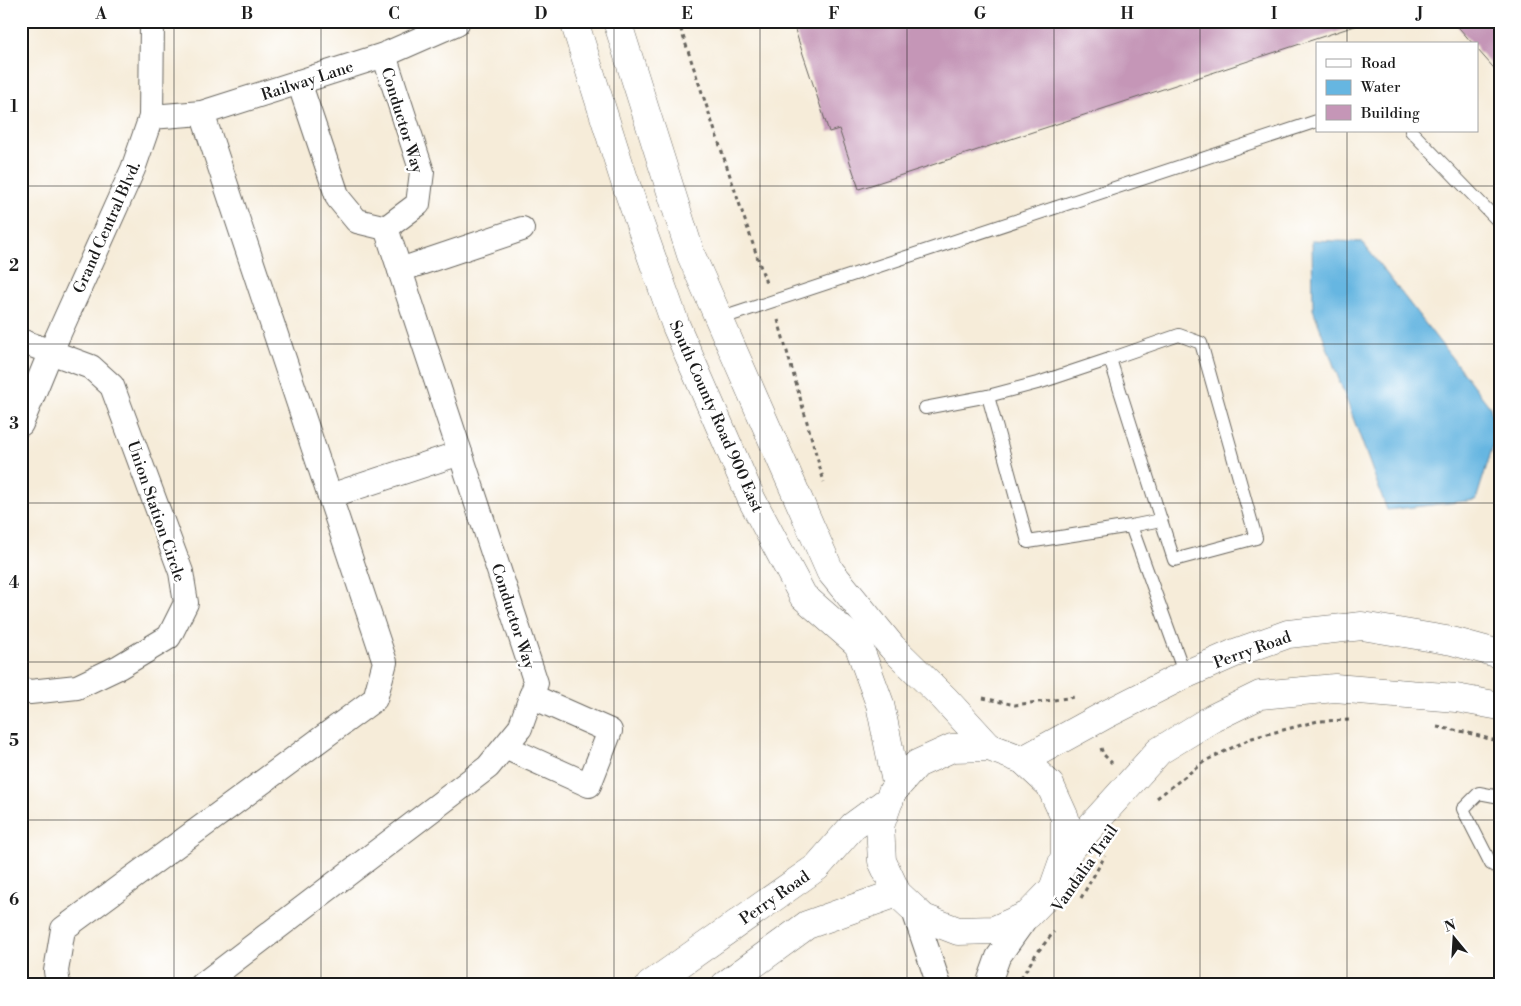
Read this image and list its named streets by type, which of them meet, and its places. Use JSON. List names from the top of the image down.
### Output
{
  "streets": {
    "street": [
      "Railway Lane",
      "Conductor Way",
      "Grand Central Blvd.",
      "South County Road 900 East",
      "Union Station Circle",
      "Perry Road"
    ],
    "path": ["Vandalia Trail"]
  },
  "crossings": [
    ["Railway Lane", "Conductor Way"],
    ["Railway Lane", "Grand Central Blvd."],
    ["Grand Central Blvd.", "Union Station Circle"],
    ["South County Road 900 East", "Perry Road"]
  ],
  "legend": ["Road", "Water", "Building"],
  "north": "top",
  "grid": {
    "columns": [
      "A",
      "B",
      "C",
      "D",
      "E",
      "F",
      "G",
      "H",
      "I",
      "J"
    ],
    "rows": [
      "1",
      "2",
      "3",
      "4",
      "5",
      "6"
    ]
  }
}
